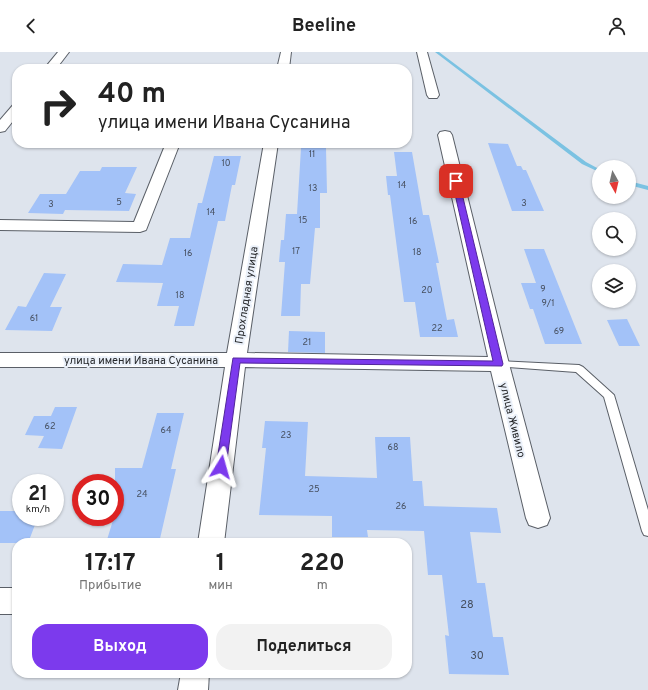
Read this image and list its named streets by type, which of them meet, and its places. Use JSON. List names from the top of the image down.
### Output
{
  "streets": {
    "street": ["Прохладная улица", "улица имени Ивана Сусанина", "улица Живило"]
  },
  "crossings": [
    ["Прохладная улица", "улица имени Ивана Сусанина"],
    ["улица имени Ивана Сусанина", "улица Живило"]
  ],
  "house_numbers": [
    "11",
    "10",
    "14",
    "13",
    "5",
    "3",
    "3",
    "14",
    "15",
    "16",
    "17",
    "18",
    "16",
    "9",
    "20",
    "18",
    "9/1",
    "61",
    "22",
    "69",
    "21",
    "62",
    "64",
    "23",
    "68",
    "25",
    "24",
    "26",
    "28",
    "30"
  ],
  "north": "bottom",
  "page": {
    "header": "Beeline",
    "turn": ["40 m", "улица имени Ивана Сусанина"],
    "speed": "21 km/h",
    "limit": "30",
    "eta": [
      "17:17",
      "Прибытие",
      "1",
      "мин",
      "220",
      "m"
    ],
    "buttons": ["Выход", "Поделиться"]
  }
}
